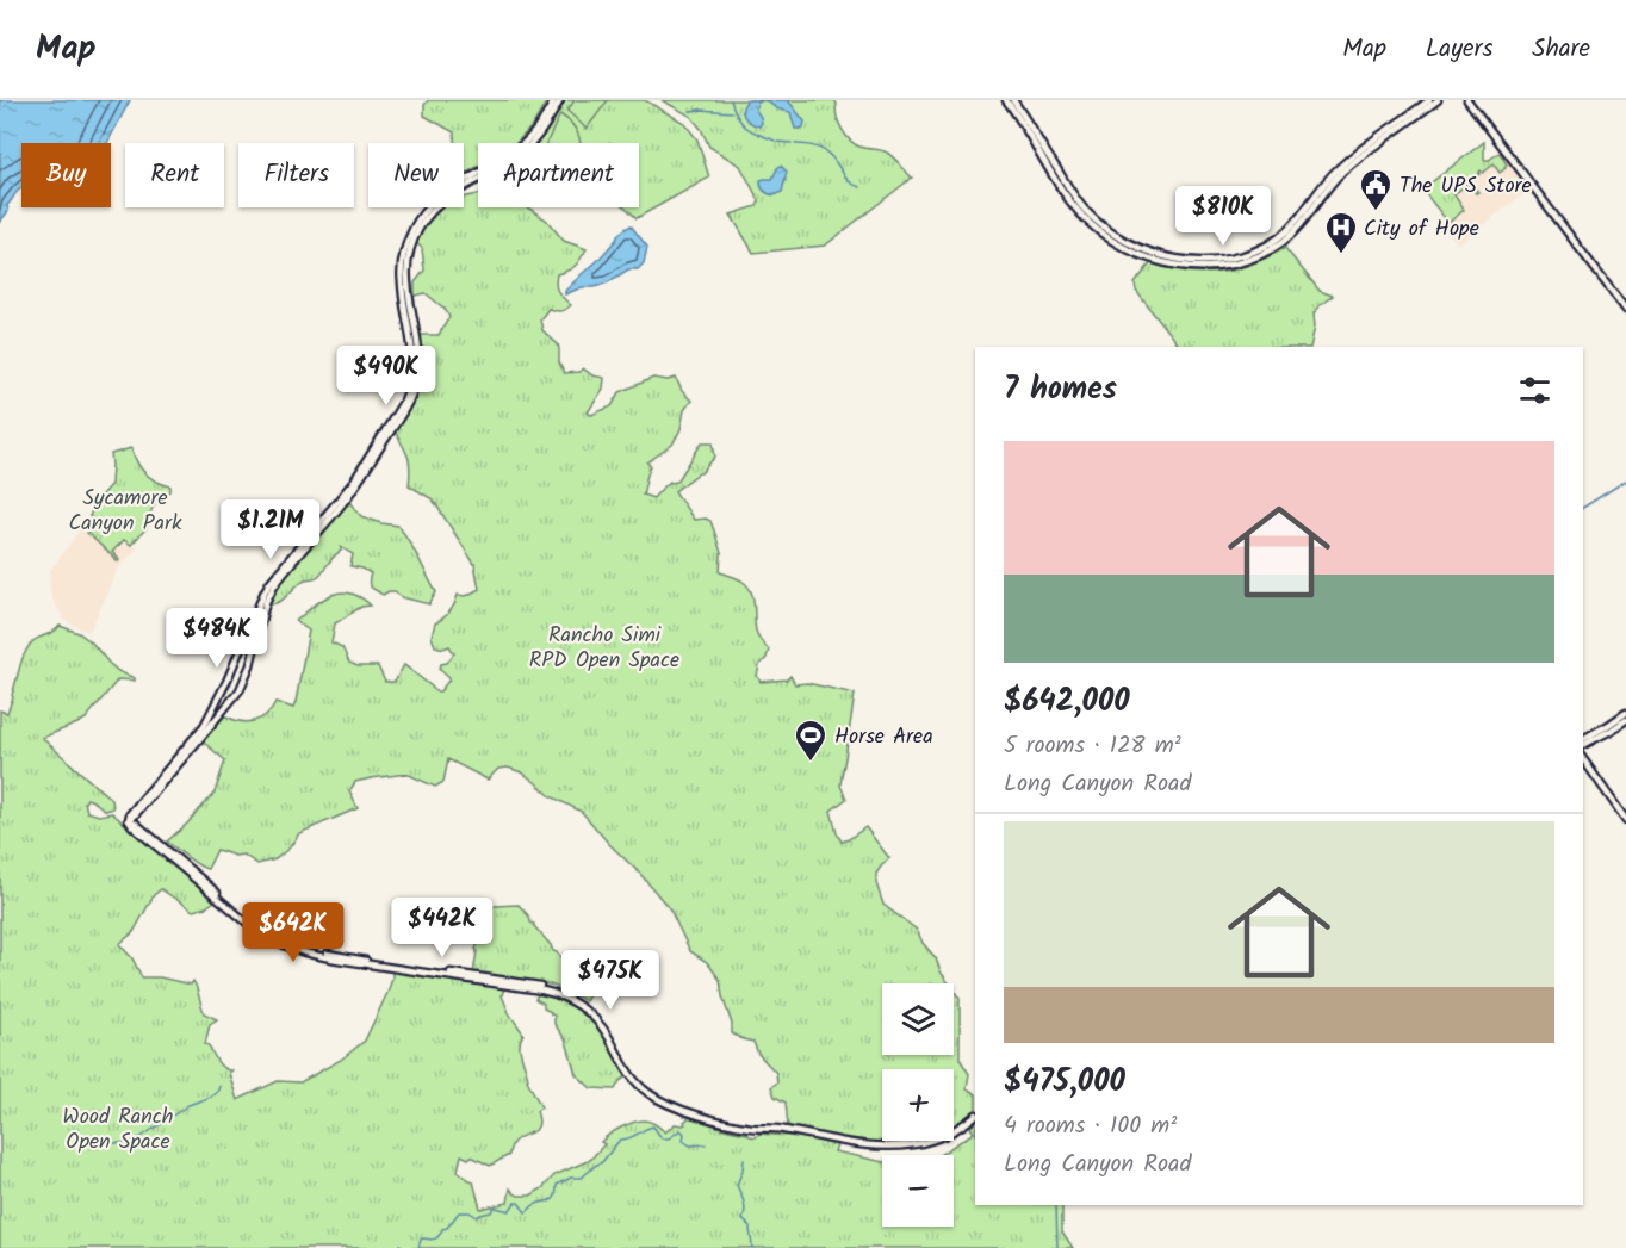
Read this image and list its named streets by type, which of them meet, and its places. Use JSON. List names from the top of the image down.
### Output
{
  "parks": ["Sycamore Canyon Park", "Rancho Simi RPD Open Space", "Wood Ranch Open Space"],
  "places": {
    "public building": ["The UPS Store"],
    "hospital": ["City of Hope"],
    "sports": ["Horse Area"]
  },
  "page": {
    "header": "Map",
    "nav": ["Map", "Layers", "Share"],
    "chip": [
      "Buy",
      "Rent",
      "Filters",
      "New",
      "Apartment"
    ],
    "price": [
      "$810K",
      "$490K",
      "$1.21M",
      "$484K",
      "$442K",
      "$642K",
      "$475K"
    ],
    "heading": "7 homes",
    "list": [
      {
        "name": "$642,000",
        "note": "5 rooms · 128 m² · Long Canyon Road"
      },
      {
        "name": "$475,000",
        "note": "4 rooms · 100 m² · Long Canyon Road"
      }
    ],
    "map_buttons": ["+", "−"]
  }
}
